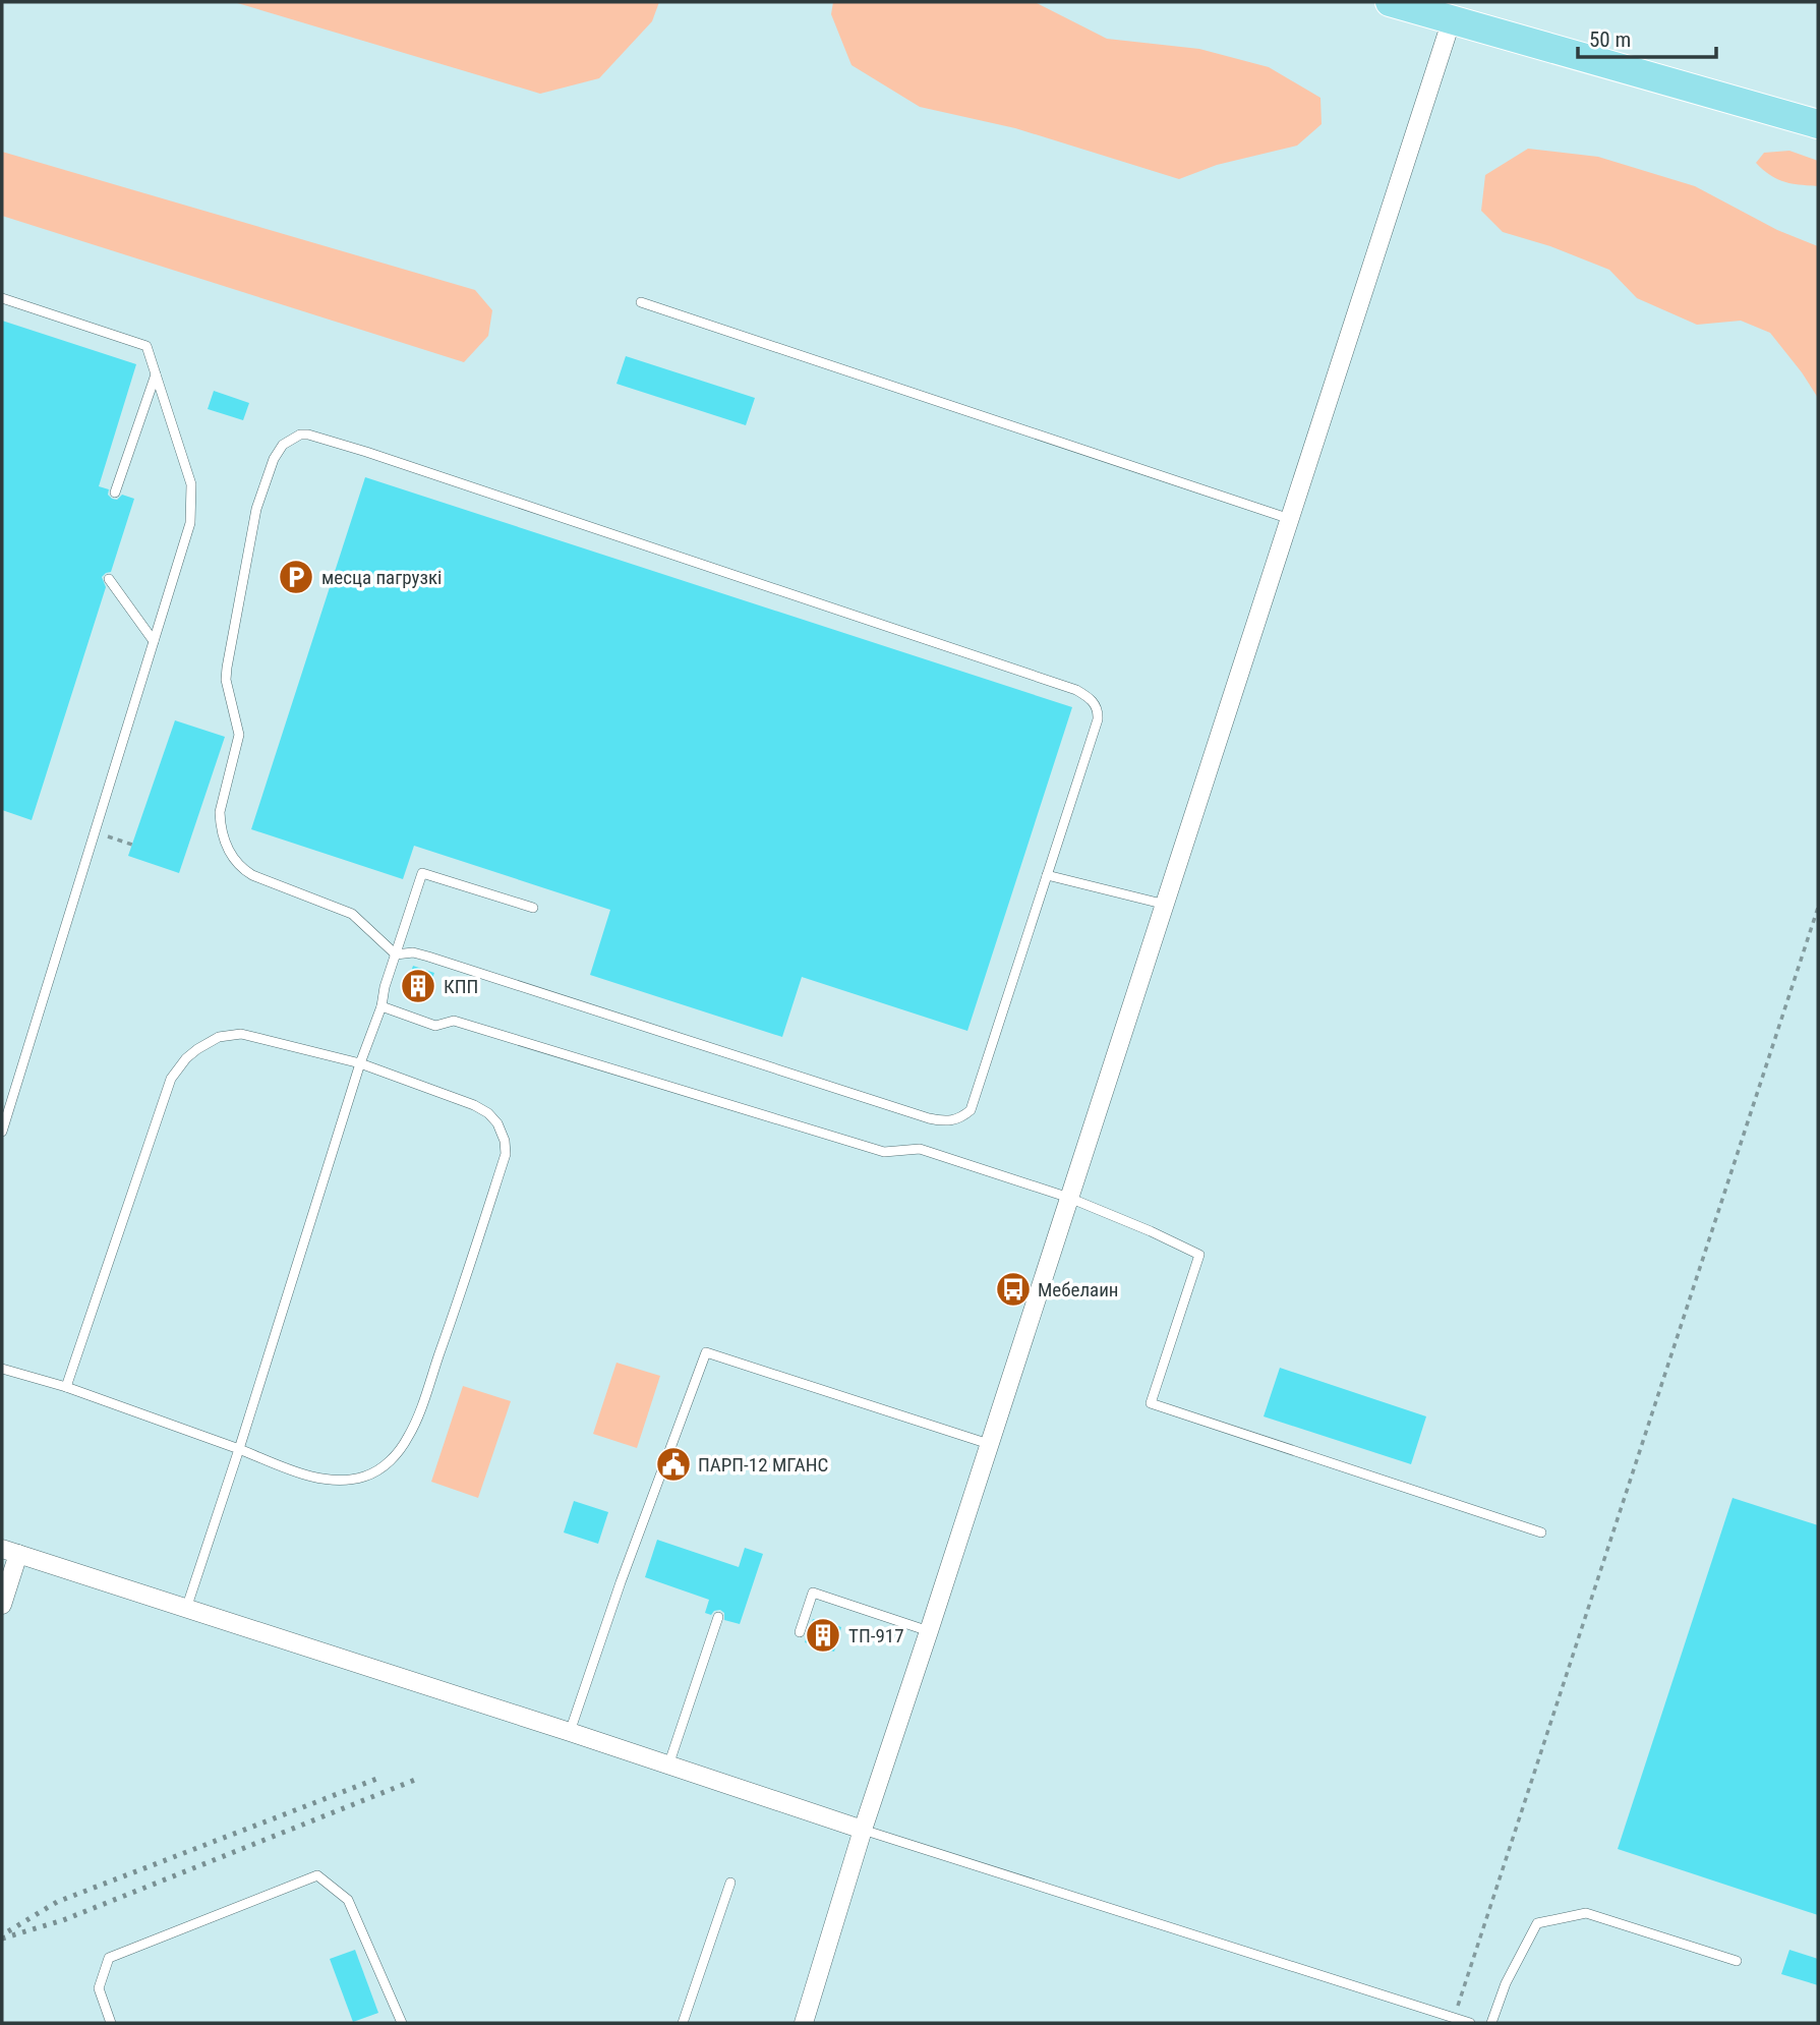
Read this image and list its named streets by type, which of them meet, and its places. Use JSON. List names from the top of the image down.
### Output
{
  "places": {
    "parking": ["месца пагрузкі"],
    "building": ["КПП", "ТП-917"],
    "bus stop": ["Мебелаин"],
    "public building": ["ПАРП-12 МГАНС"]
  },
  "scale_bar": "50 m"
}
